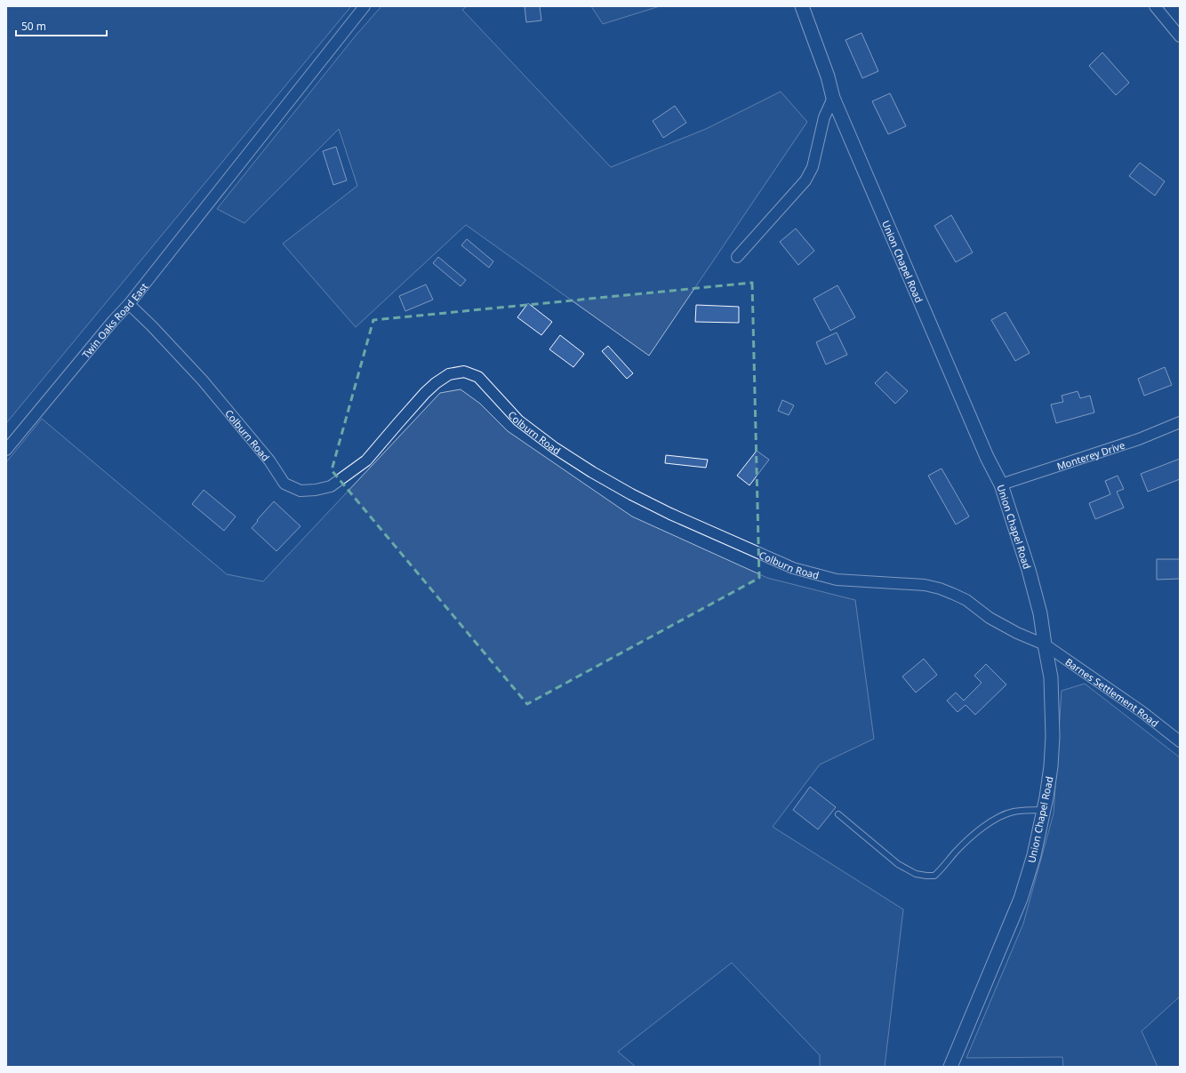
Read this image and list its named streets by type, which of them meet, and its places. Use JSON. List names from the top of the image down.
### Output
{
  "streets": {
    "street": [
      "Union Chapel Road",
      "Twin Oaks Road East",
      "Colburn Road",
      "Monterey Drive",
      "Barnes Settlement Road"
    ]
  },
  "crossings": [
    ["Union Chapel Road", "Colburn Road"],
    ["Union Chapel Road", "Monterey Drive"],
    ["Union Chapel Road", "Barnes Settlement Road"],
    ["Twin Oaks Road East", "Colburn Road"],
    ["Colburn Road", "Barnes Settlement Road"]
  ],
  "scale_bar": "50 m"
}
